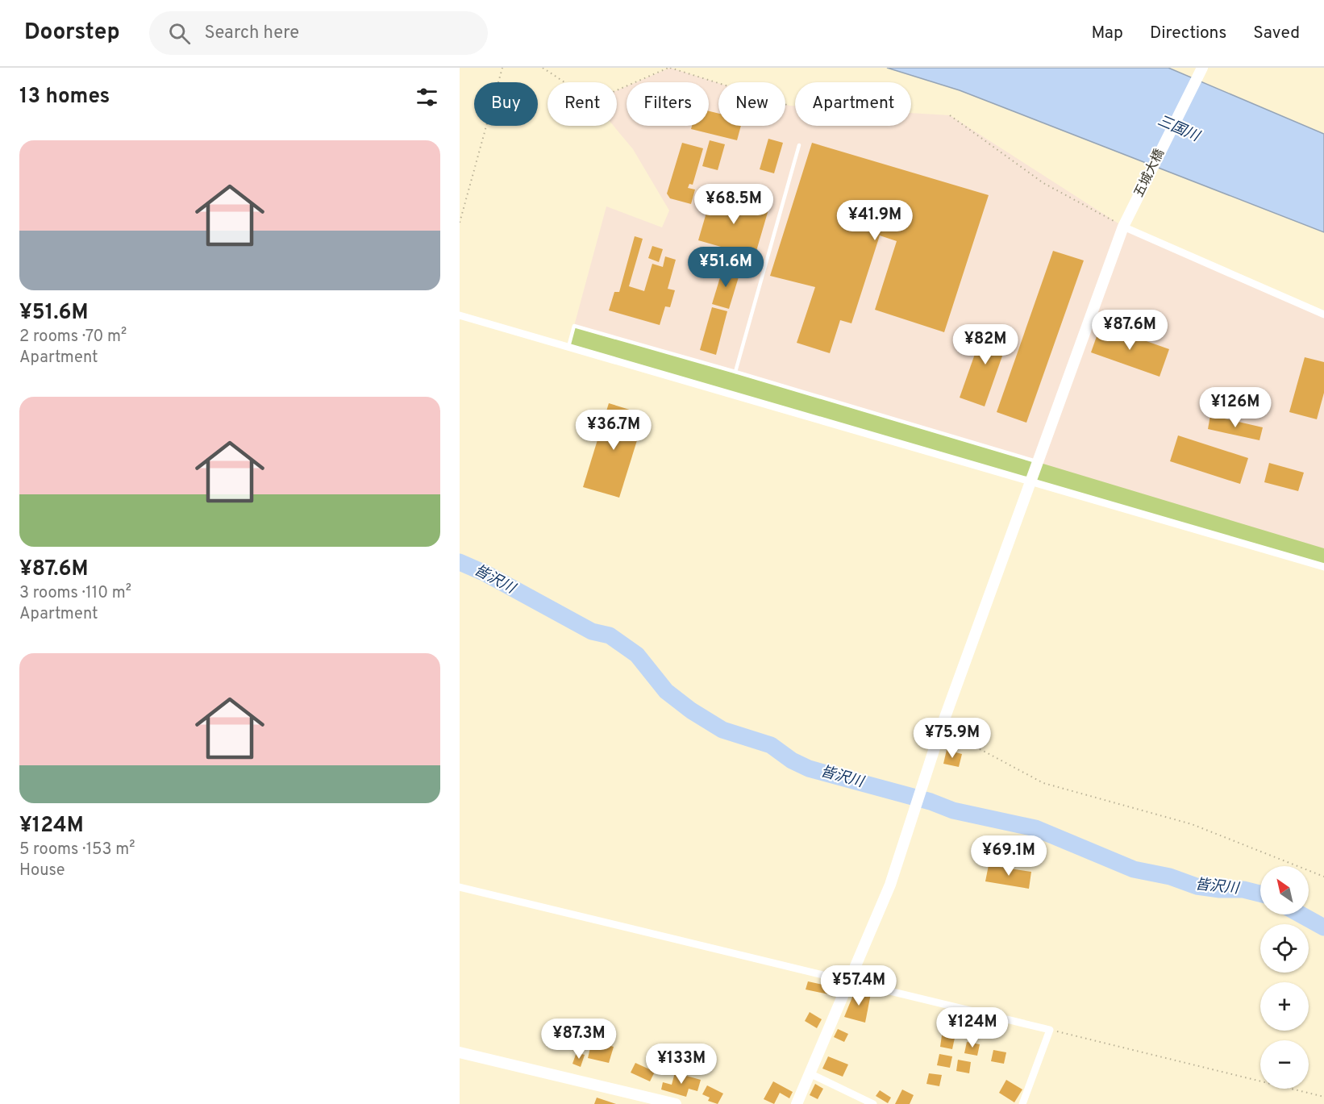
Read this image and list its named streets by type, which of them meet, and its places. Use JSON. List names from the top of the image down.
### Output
{
  "streets": {
    "street": ["五城大橋"]
  },
  "water": ["三国川", "皆沢川"],
  "north": "top left",
  "page": {
    "header": "Doorstep",
    "search": "Search here",
    "nav": ["Map", "Directions", "Saved"],
    "heading": "13 homes",
    "chip": [
      "Buy",
      "Rent",
      "Filters",
      "New",
      "Apartment"
    ],
    "list": [
      {
        "name": "¥51.6M",
        "note": "2 rooms · 70 m² · Apartment"
      },
      {
        "name": "¥87.6M",
        "note": "3 rooms · 110 m² · Apartment"
      },
      {
        "name": "¥124M",
        "note": "5 rooms · 153 m² · House"
      }
    ],
    "price": [
      "¥68.5M",
      "¥41.9M",
      "¥51.6M",
      "¥87.6M",
      "¥82M",
      "¥126M",
      "¥36.7M",
      "¥75.9M",
      "¥69.1M",
      "¥57.4M",
      "¥124M",
      "¥87.3M",
      "¥133M"
    ],
    "map_buttons": ["+", "−"]
  }
}
